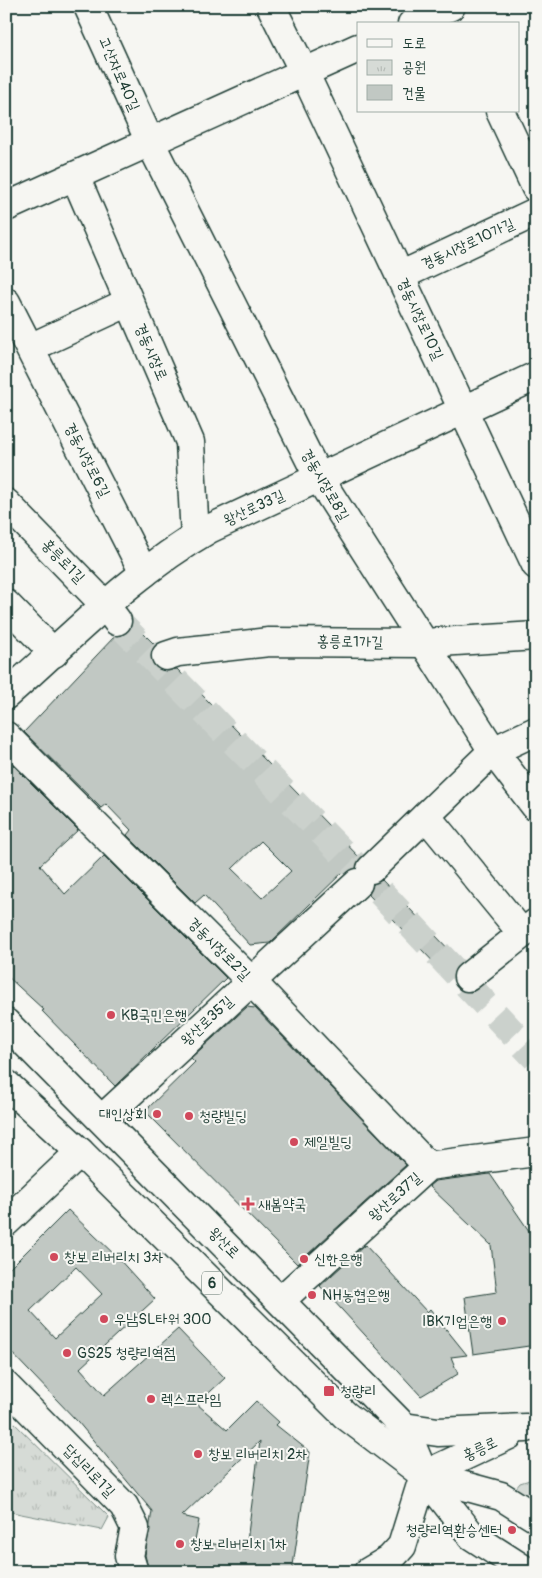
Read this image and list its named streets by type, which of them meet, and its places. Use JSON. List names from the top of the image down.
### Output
{
  "streets": {
    "street": [
      "고산자로40길",
      "경동시장로10가길",
      "경동시장로10길",
      "경동시장로",
      "경동시장로6길",
      "경동시장로8길",
      "왕산로33길",
      "홍릉로1길",
      "홍릉로1가길",
      "경동시장로2길",
      "왕산로35길",
      "왕산로37길",
      "왕산로",
      "6",
      "홍릉로",
      "답십리로1길"
    ]
  },
  "crossings": [
    ["고산자로40길", "경동시장로8길"],
    ["경동시장로10가길", "경동시장로10길"],
    ["경동시장로10길", "왕산로33길"],
    ["경동시장로", "왕산로33길"],
    ["경동시장로6길", "왕산로33길"],
    ["경동시장로8길", "왕산로33길"],
    ["경동시장로8길", "홍릉로1가길"],
    ["경동시장로8길", "왕산로35길"],
    ["왕산로33길", "홍릉로1길"],
    ["경동시장로2길", "왕산로35길"],
    ["경동시장로2길", "왕산로37길"],
    ["왕산로35길", "왕산로"],
    ["왕산로37길", "왕산로"],
    ["왕산로", "홍릉로"]
  ],
  "places": {
    "other": [
      "KB국민은행",
      "대인상회",
      "청량빌딩",
      "제일빌딩",
      "창보 리버리치 3차",
      "신한은행",
      "NH농협은행",
      "우남SL타워 300",
      "IBK기업은행",
      "GS25 청량리역점",
      "렉스프라임",
      "창보 리버리치 2차",
      "청량리역환승센터",
      "창보 리버리치 1차"
    ],
    "health": ["새봄약국"],
    "transit": ["청량리"]
  },
  "legend": ["도로", "공원", "건물"]
}
